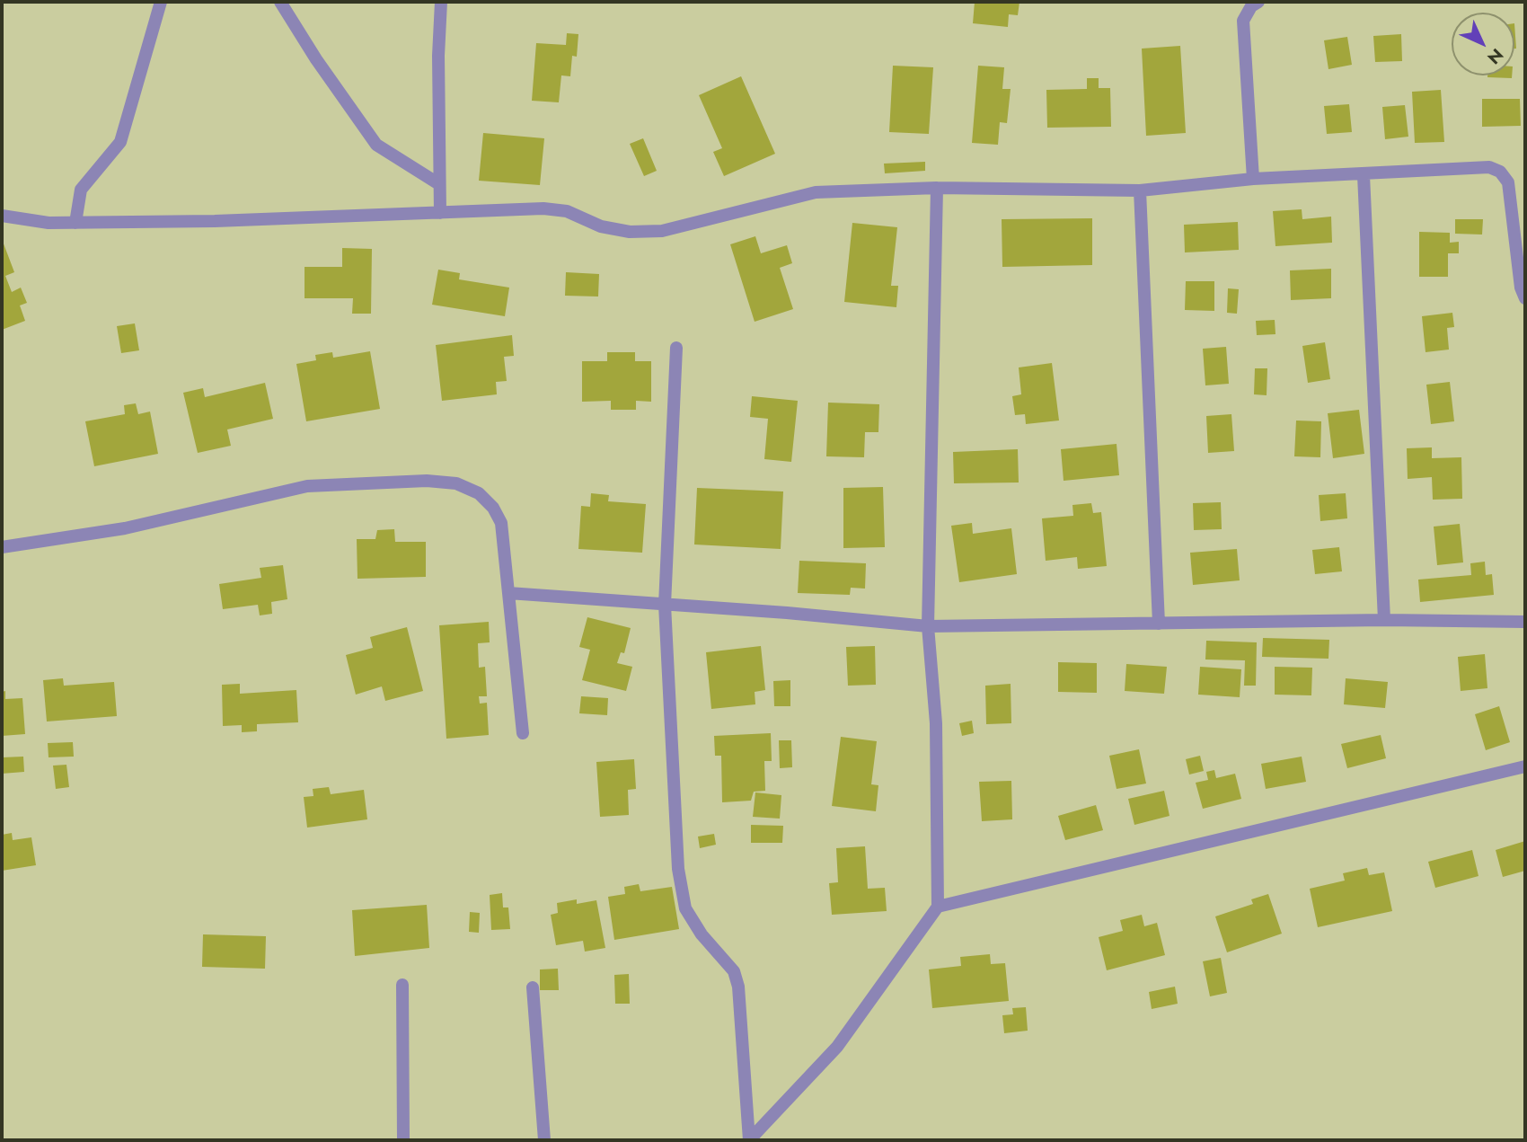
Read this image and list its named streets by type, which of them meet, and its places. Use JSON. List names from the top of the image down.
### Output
{
  "north": "bottom right"
}
